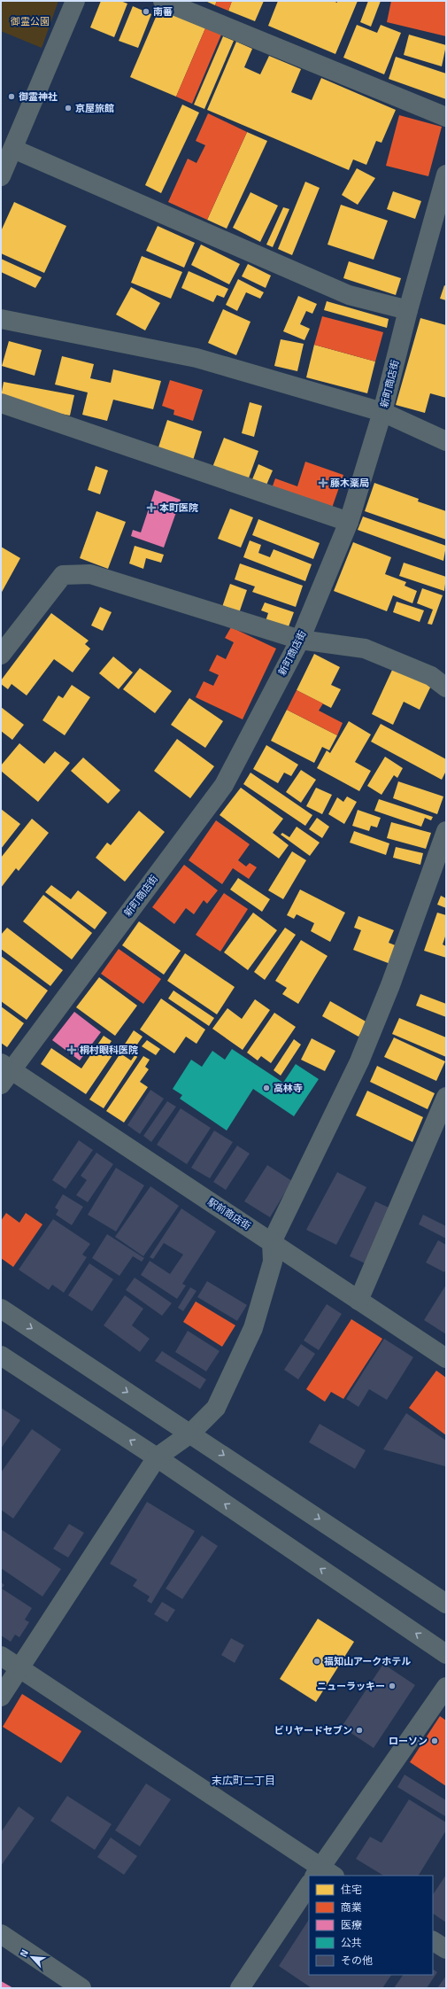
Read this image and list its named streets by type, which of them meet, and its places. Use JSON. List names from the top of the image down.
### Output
{
  "streets": {
    "street": ["新町商店街", "駅前商店街"]
  },
  "crossings": [
    ["新町商店街", "駅前商店街"]
  ],
  "districts": ["末広町二丁目"],
  "parks": ["御霊公園"],
  "places": {
    "other": [
      "南蕃",
      "御霊神社",
      "京屋旅館",
      "高林寺",
      "福知山アークホテル",
      "ニューラッキー",
      "ビリヤードセブン",
      "ローソン"
    ],
    "health": ["藤木薬局", "本町医院", "桐村眼科医院"]
  },
  "legend": [
    "住宅",
    "商業",
    "医療",
    "公共",
    "その他"
  ],
  "north": "top left"
}
